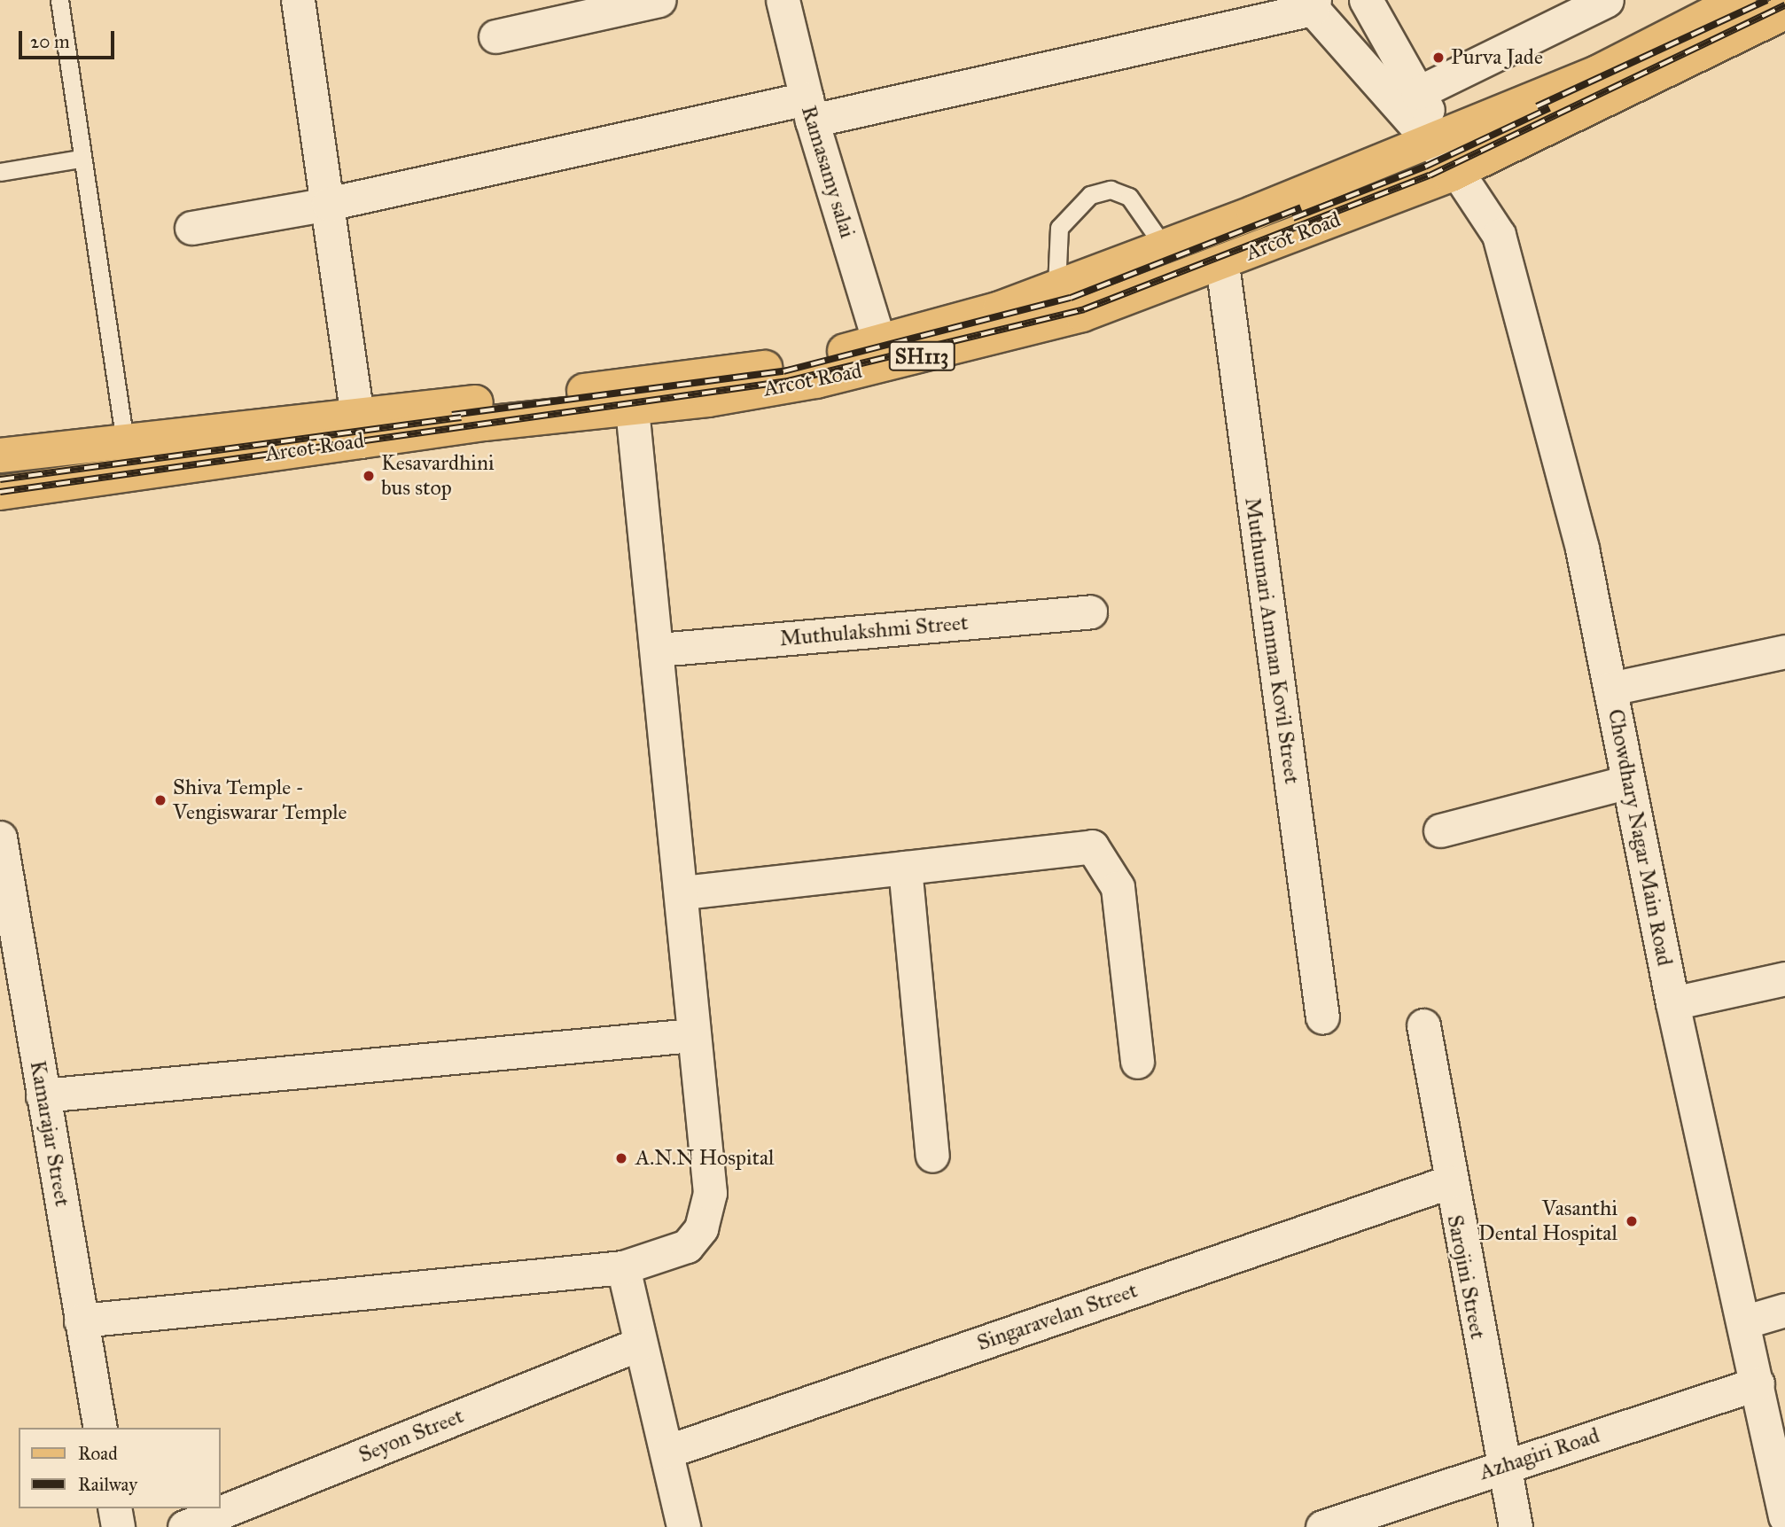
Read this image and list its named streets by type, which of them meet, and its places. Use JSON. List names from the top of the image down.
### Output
{
  "streets": {
    "main road": ["Arcot Road", "SH113"],
    "street": [
      "Ramasamy salai",
      "Muthulakshmi Street",
      "Muthumari Amman Kovil Street",
      "Chowdhary Nagar Main Road",
      "Kamarajar Street",
      "Sarojini Street",
      "Singaravelan Street",
      "Seyon Street",
      "Azhagiri Road"
    ]
  },
  "crossings": [
    ["Ramasamy salai", "Arcot Road"],
    ["Arcot Road", "Muthumari Amman Kovil Street"],
    ["Arcot Road", "Chowdhary Nagar Main Road"],
    ["Chowdhary Nagar Main Road", "Azhagiri Road"],
    ["Sarojini Street", "Singaravelan Street"],
    ["Sarojini Street", "Azhagiri Road"]
  ],
  "places": [
    "Purva Jade",
    "Kesavardhini bus stop",
    "Shiva Temple - Vengiswarar Temple",
    "A.N.N Hospital",
    "Vasanthi Dental Hospital"
  ],
  "legend": ["Road", "Railway"],
  "scale_bar": "20 m"
}
